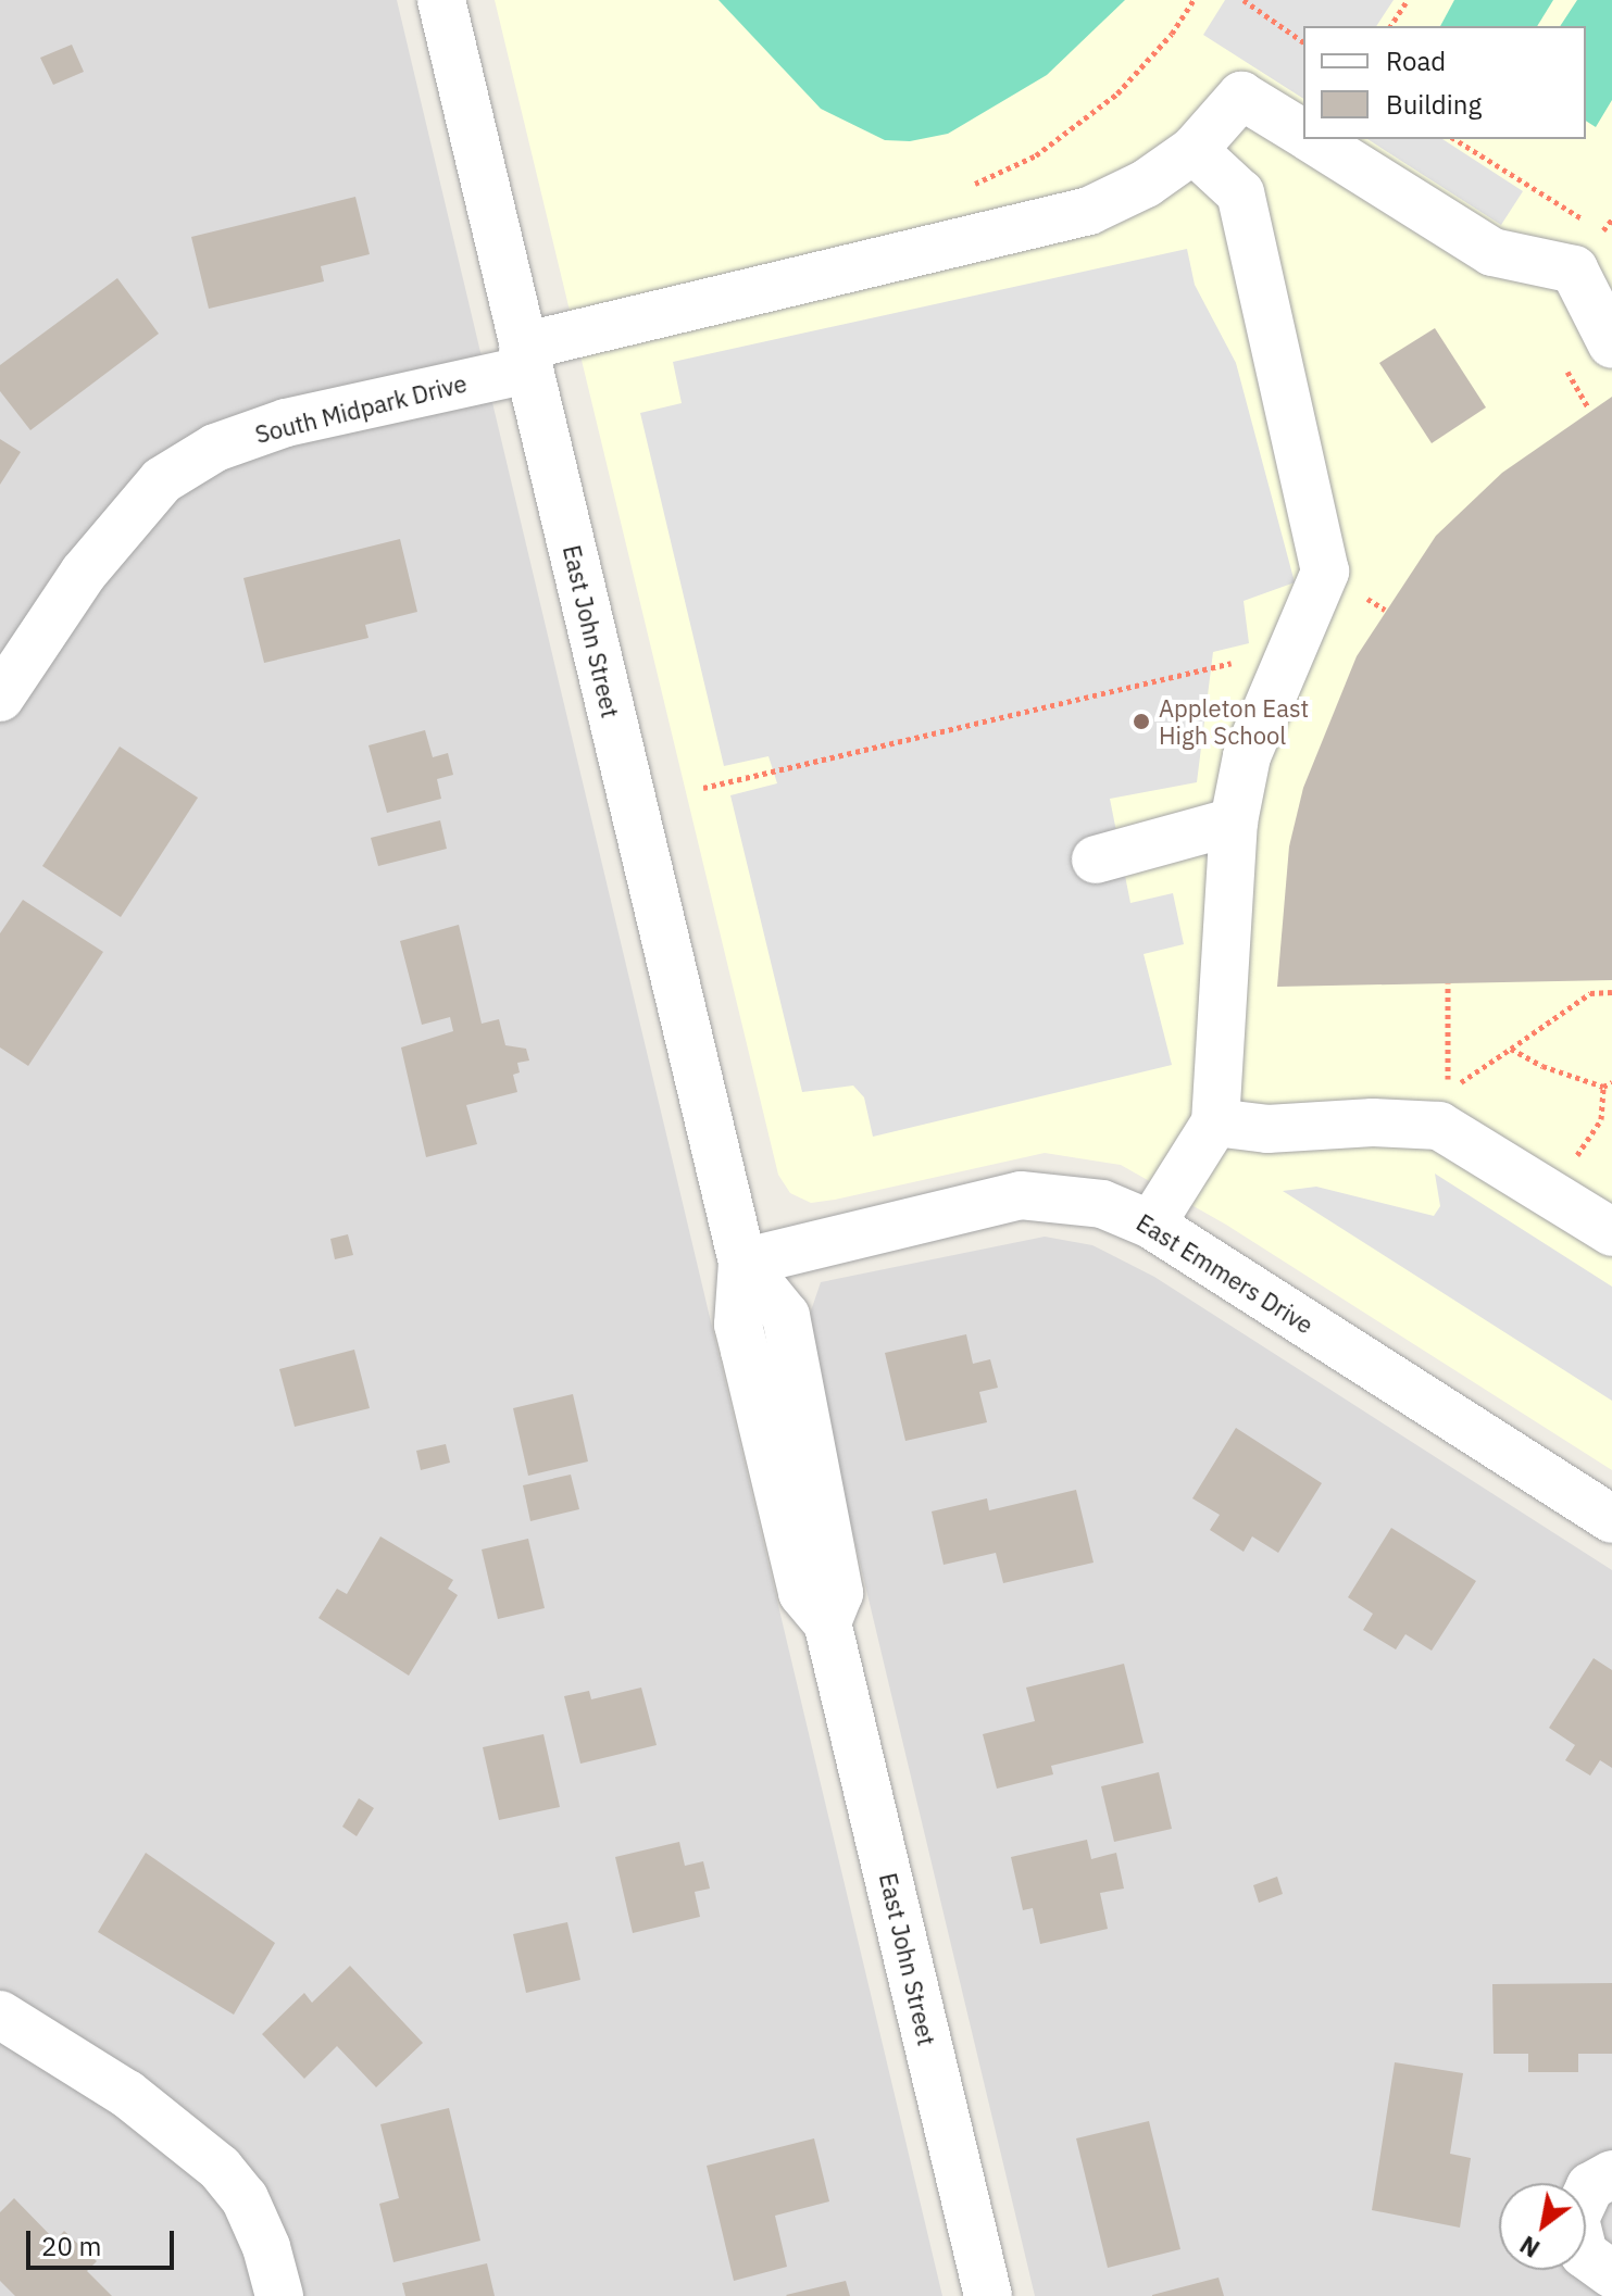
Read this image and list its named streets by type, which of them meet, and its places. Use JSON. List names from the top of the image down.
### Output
{
  "streets": {
    "street": ["South Midpark Drive", "East John Street", "East Emmers Drive"]
  },
  "crossings": [
    ["South Midpark Drive", "East John Street"],
    ["East John Street", "East Emmers Drive"]
  ],
  "places": ["Appleton East High School"],
  "legend": ["Road", "Building"],
  "scale_bar": "20 m",
  "north": "bottom left"
}
